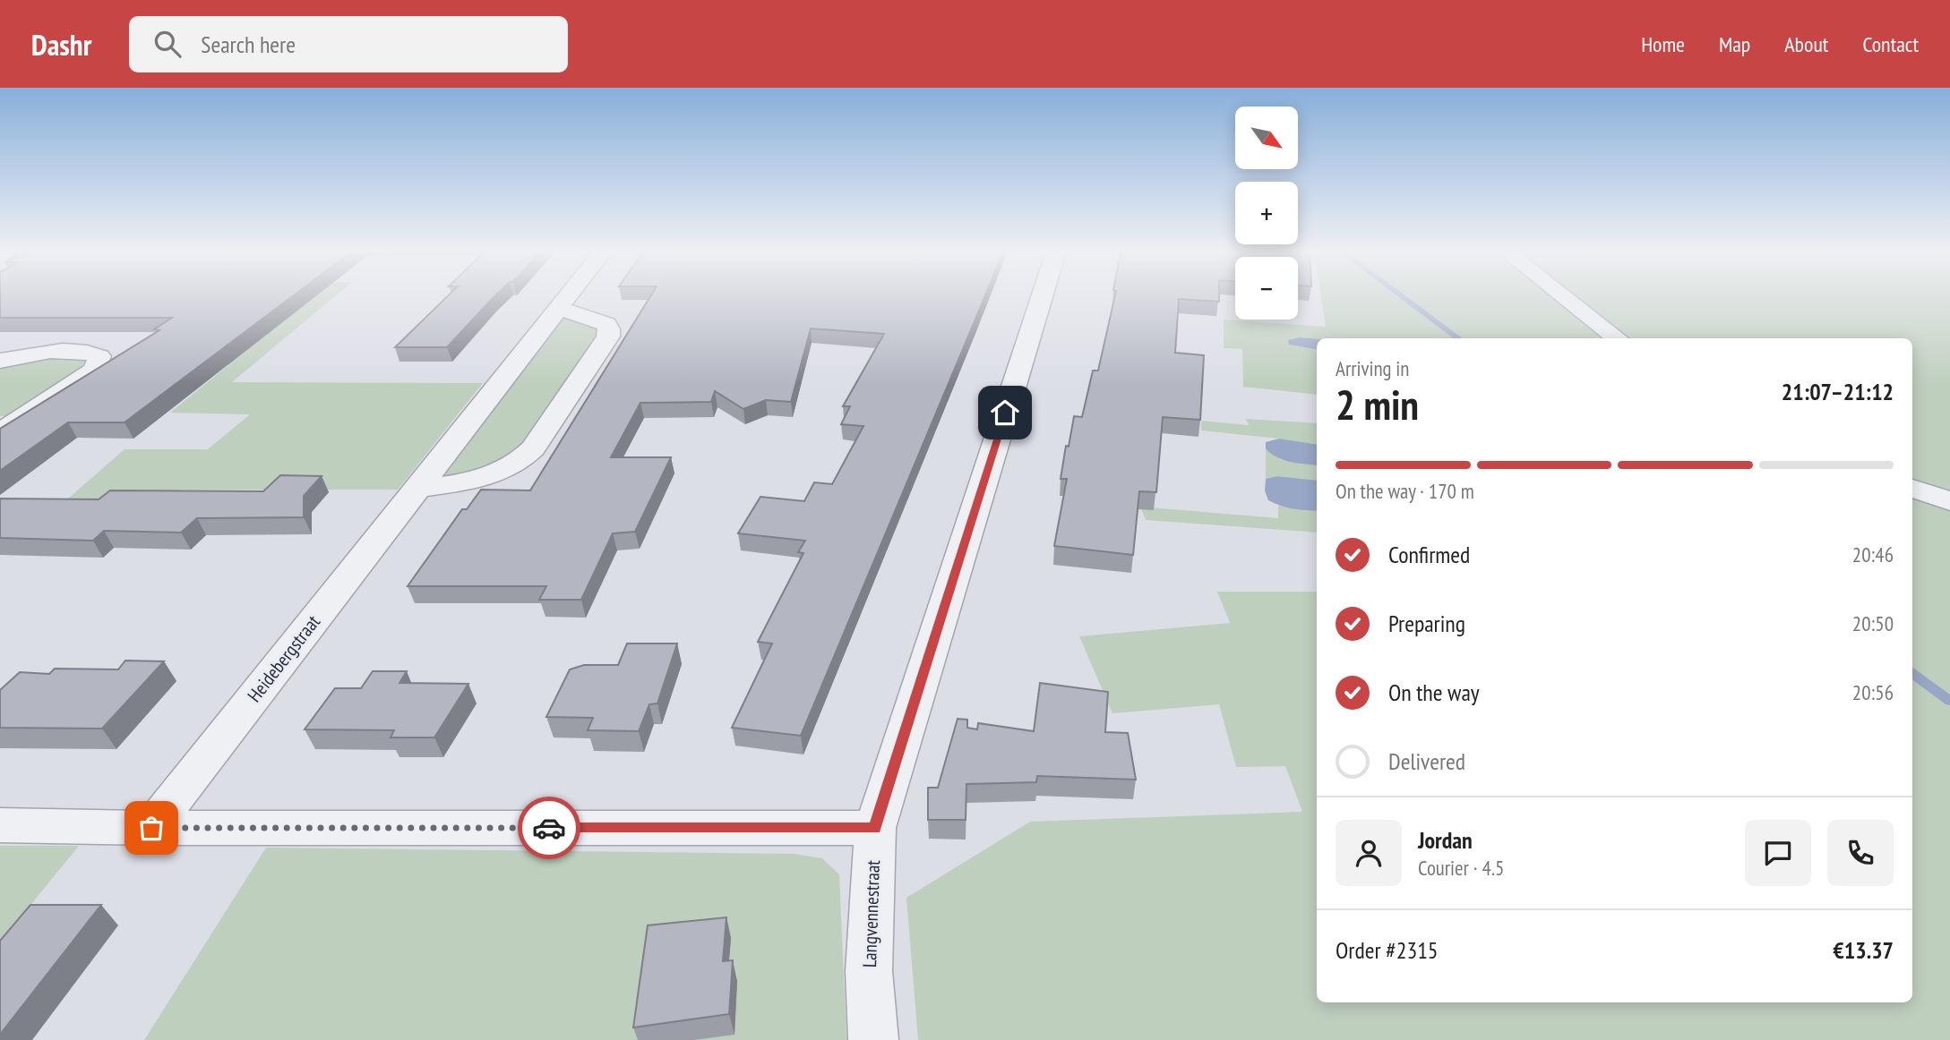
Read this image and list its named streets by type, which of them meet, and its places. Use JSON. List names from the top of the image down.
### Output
{
  "streets": {
    "street": ["Heidebergstraat", "Langvennestraat"]
  },
  "north": "bottom right",
  "page": {
    "header": "Dashr",
    "search": "Search here",
    "nav": [
      "Home",
      "Map",
      "About",
      "Contact"
    ],
    "map_buttons": ["+", "−"],
    "heading": ["2 min", "Arriving in", "21:07–21:12"],
    "panel": [
      "Jordan",
      "Courier · 4.5",
      "Order #2315",
      "€13.37"
    ],
    "bar": "On the way · 170 m",
    "list": [
      ["Confirmed", "20:46"],
      ["Preparing", "20:50"],
      ["On the way", "20:56"],
      "Delivered"
    ]
  }
}
